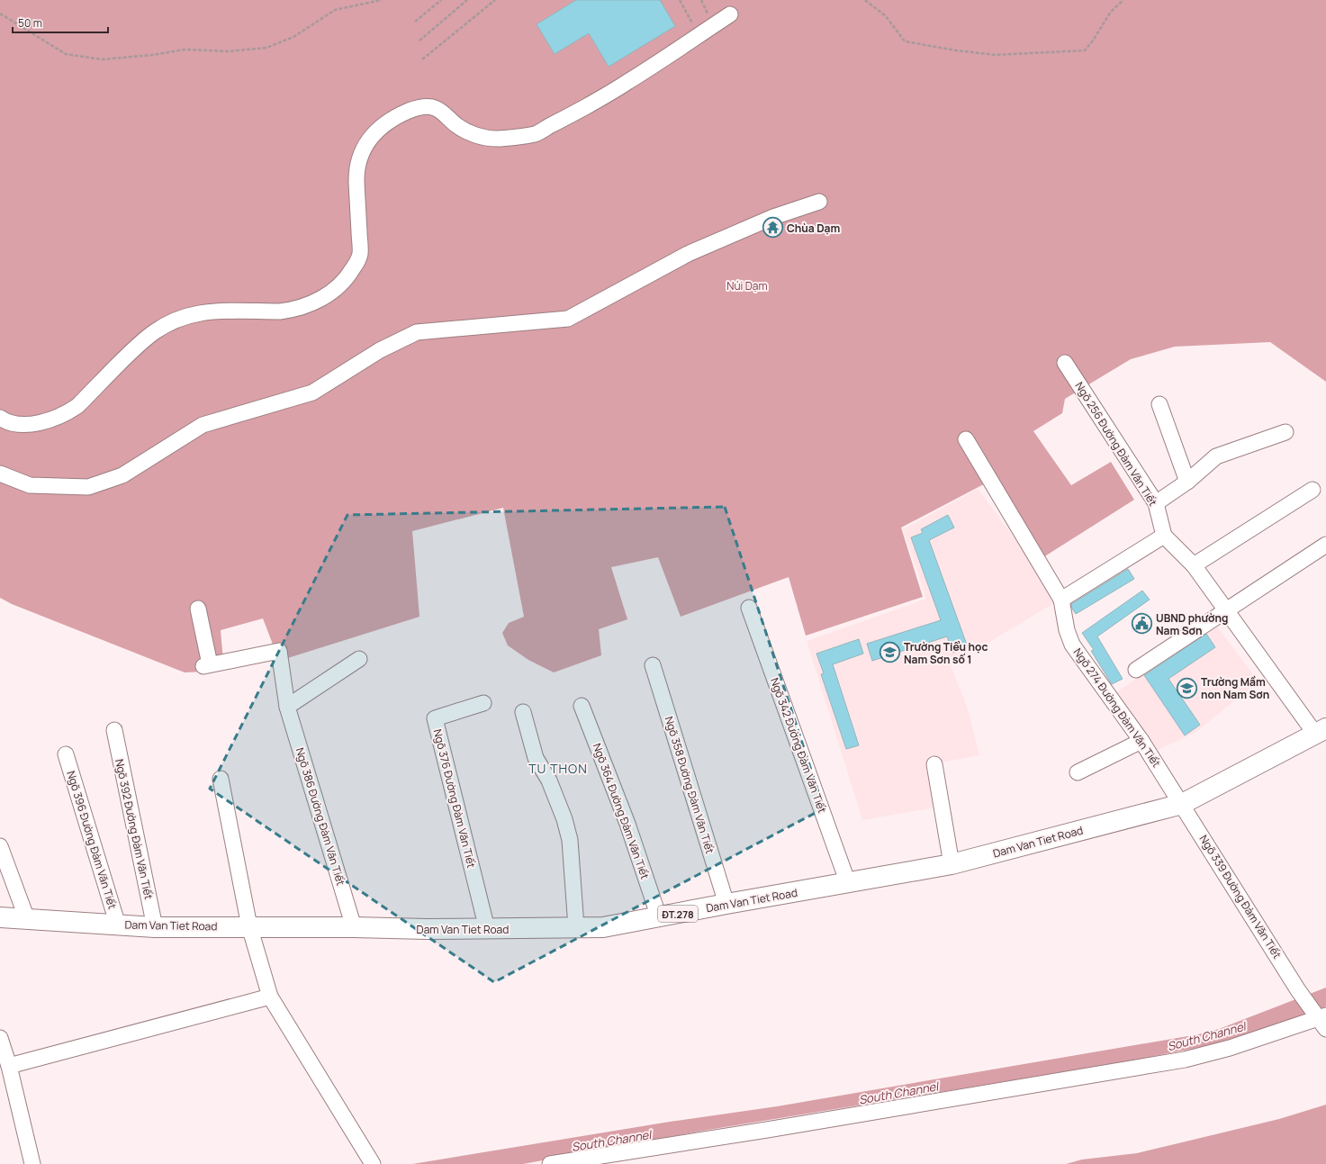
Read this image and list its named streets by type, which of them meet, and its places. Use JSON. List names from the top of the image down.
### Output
{
  "streets": {
    "main road": ["Dam Van Tiet Road", "ĐT.278"],
    "street": [
      "Ngõ 256 Đường Đàm Văn Tiết",
      "Ngõ 274 Đường Đàm Văn Tiết",
      "Ngõ 342 Đường Đàm Văn Tiết",
      "Ngõ 358 Đường Đàm Văn Tiết",
      "Ngõ 376 Đường Đàm Văn Tiết",
      "Ngõ 364 Đường Đàm Văn Tiết",
      "Ngõ 386 Đường Đàm Văn Tiết",
      "Ngõ 392 Đường Đàm Văn Tiết",
      "Ngõ 396 Đường Đàm Văn Tiết",
      "Ngõ 339 Đường Đàm Văn Tiết"
    ]
  },
  "crossings": [
    ["Ngõ 256 Đường Đàm Văn Tiết", "Dam Van Tiet Road"],
    ["Ngõ 274 Đường Đàm Văn Tiết", "Dam Van Tiet Road"],
    ["Ngõ 274 Đường Đàm Văn Tiết", "Ngõ 339 Đường Đàm Văn Tiết"],
    ["Ngõ 342 Đường Đàm Văn Tiết", "Dam Van Tiet Road"],
    ["Ngõ 358 Đường Đàm Văn Tiết", "Dam Van Tiet Road"],
    ["Ngõ 376 Đường Đàm Văn Tiết", "Dam Van Tiet Road"],
    ["Ngõ 364 Đường Đàm Văn Tiết", "Dam Van Tiet Road"],
    ["Ngõ 386 Đường Đàm Văn Tiết", "Dam Van Tiet Road"],
    ["Ngõ 392 Đường Đàm Văn Tiết", "Dam Van Tiet Road"],
    ["Ngõ 396 Đường Đàm Văn Tiết", "Dam Van Tiet Road"],
    ["Dam Van Tiet Road", "Ngõ 339 Đường Đàm Văn Tiết"]
  ],
  "districts": ["TU THON"],
  "water": ["South Channel"],
  "parks": ["Núi Dạm"],
  "places": {
    "temple": ["Chùa Dạm"],
    "public building": ["UBND phường Nam Sơn"],
    "school or university": ["Trường Tiểu học Nam Sơn số 1", "Trường Mầm non Nam Sơn"]
  },
  "scale_bar": "50 m"
}
